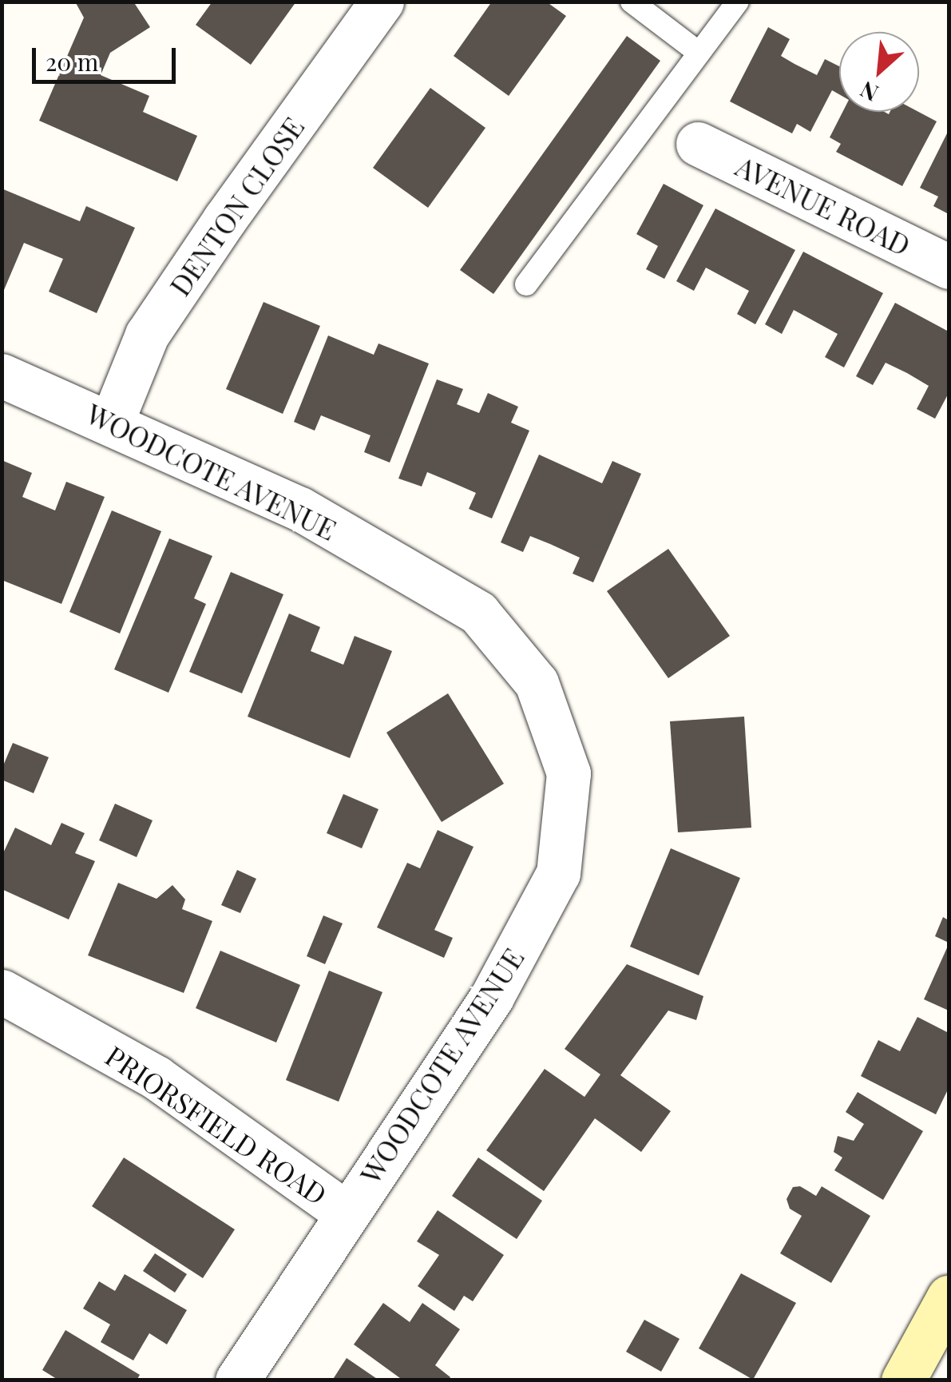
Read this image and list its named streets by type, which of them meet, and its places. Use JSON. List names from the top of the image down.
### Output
{
  "streets": {
    "street": [
      "AVENUE ROAD",
      "DENTON CLOSE",
      "WOODCOTE AVENUE",
      "PRIORSFIELD ROAD"
    ]
  },
  "crossings": [
    ["DENTON CLOSE", "WOODCOTE AVENUE"],
    ["WOODCOTE AVENUE", "PRIORSFIELD ROAD"]
  ],
  "scale_bar": "20 m",
  "north": "bottom left"
}
